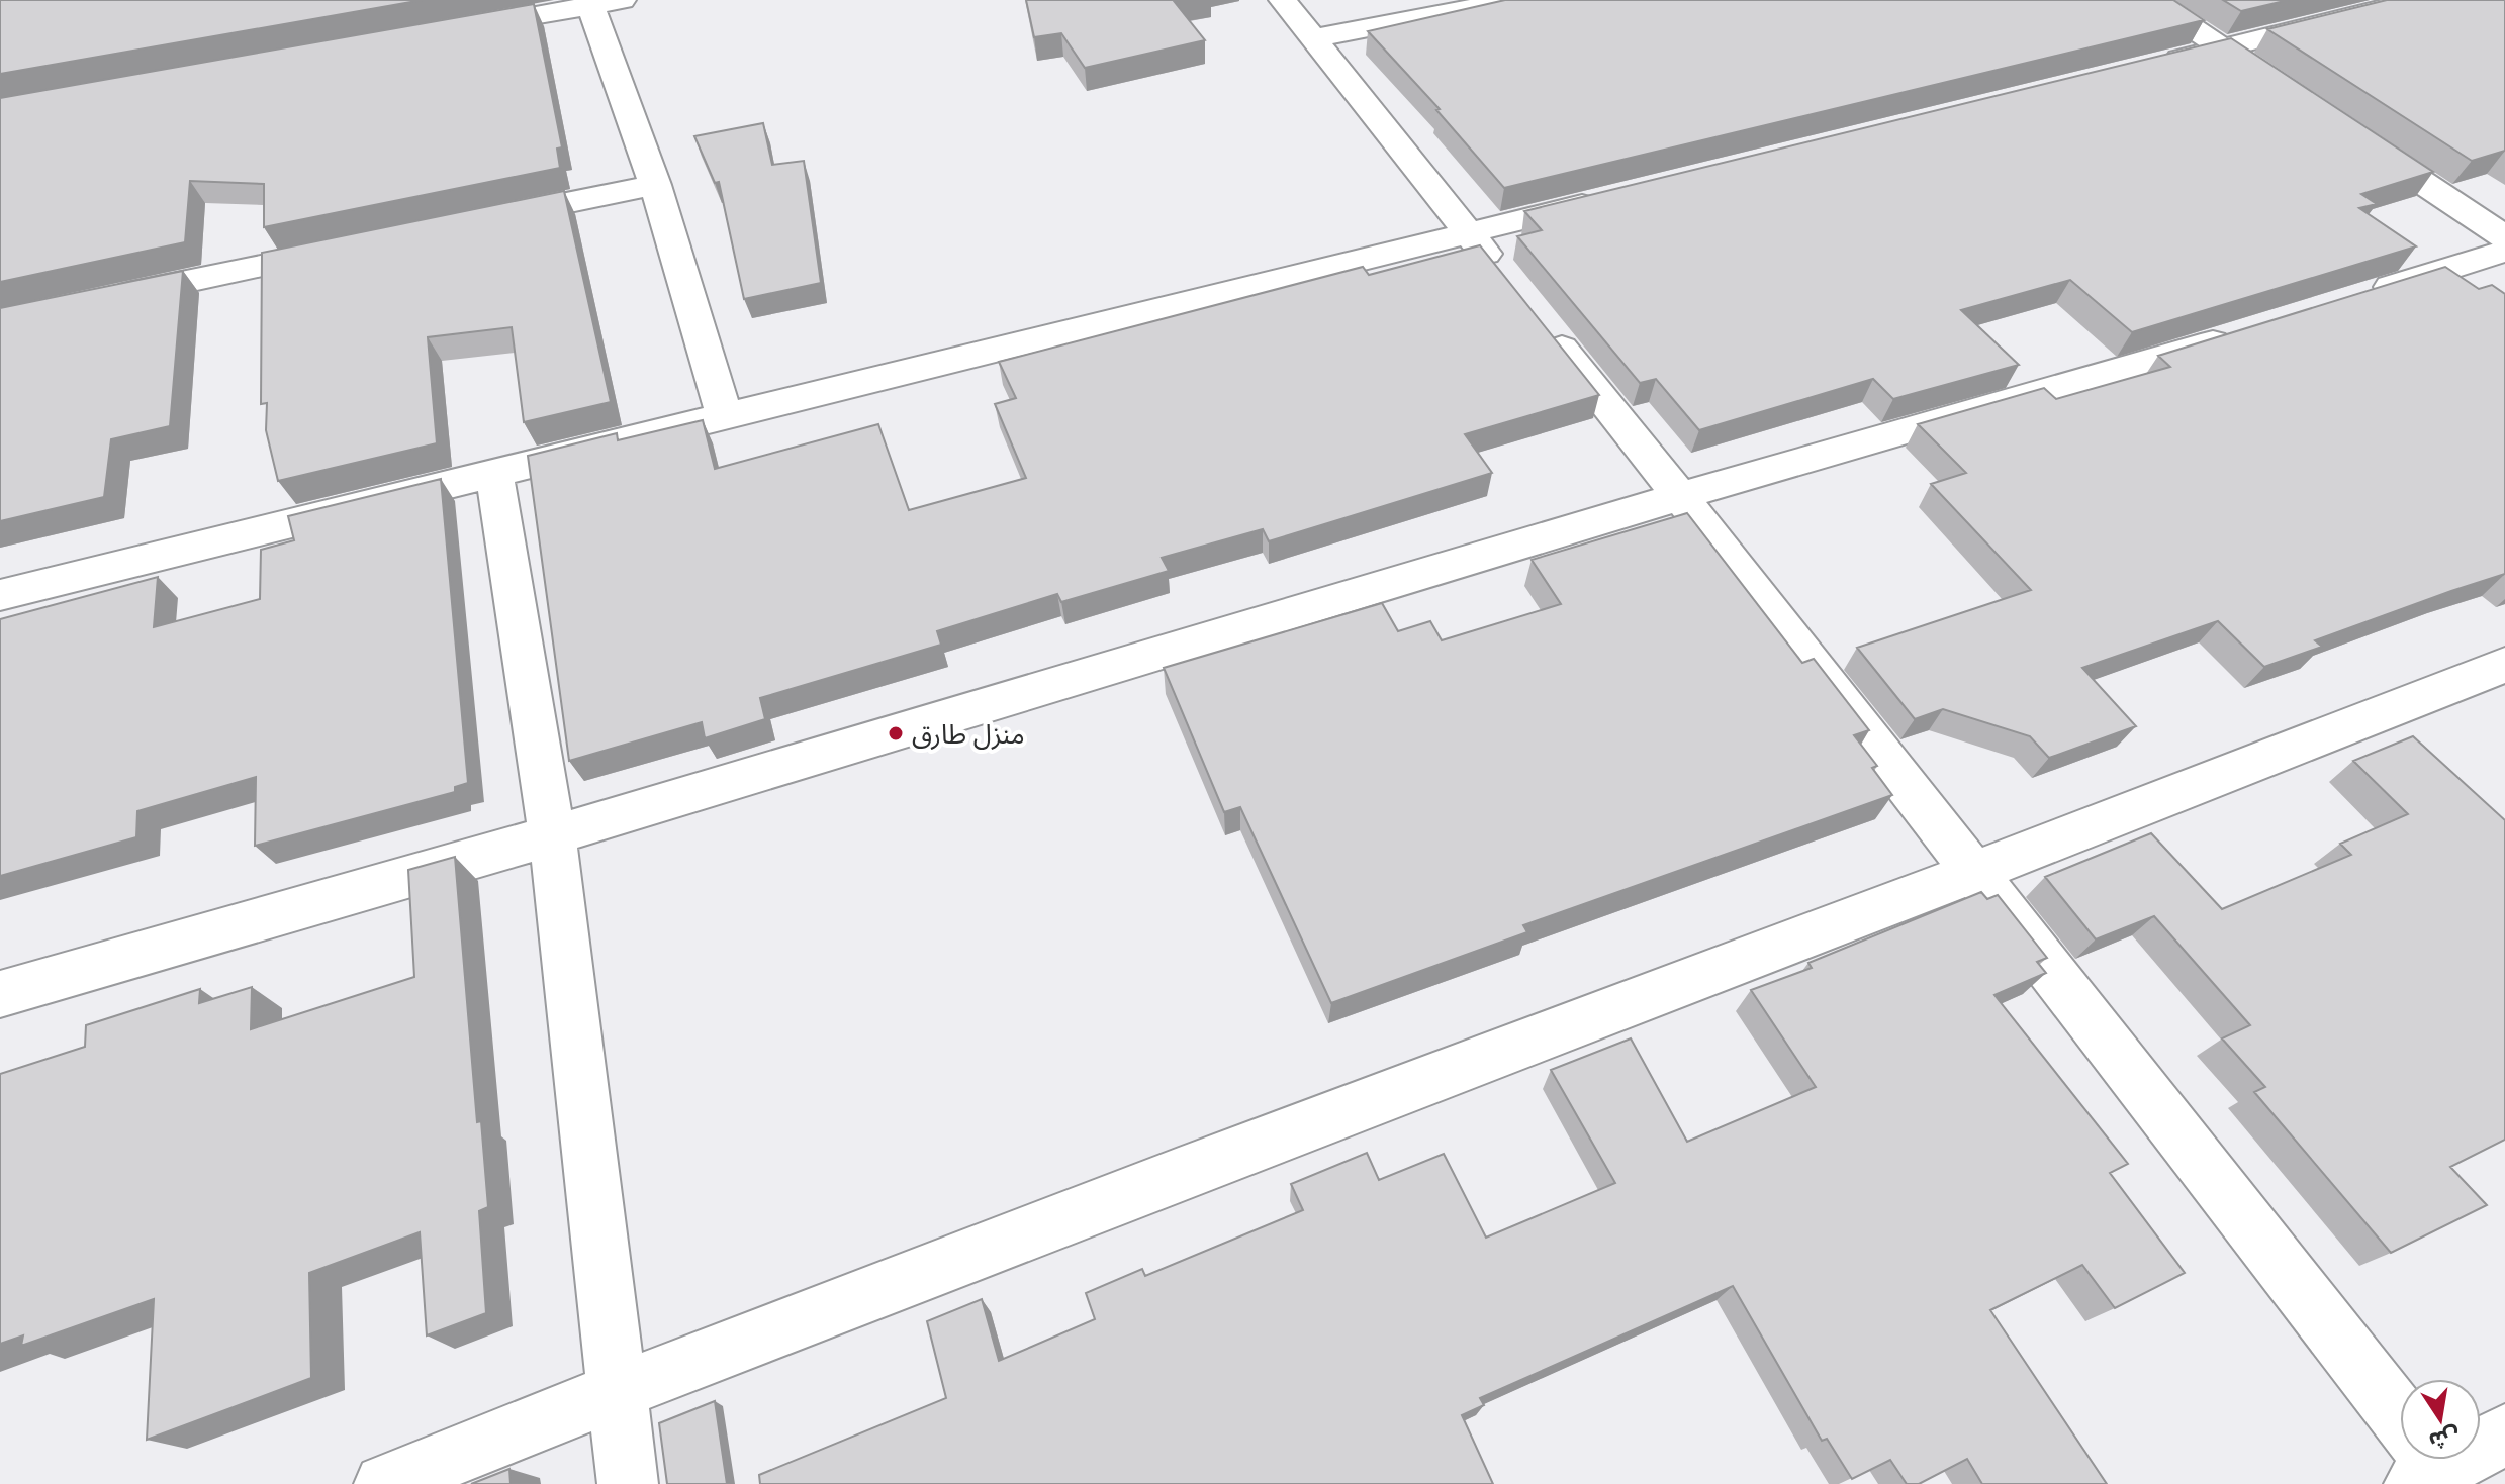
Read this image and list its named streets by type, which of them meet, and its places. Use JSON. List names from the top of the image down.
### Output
{
  "places": ["منزل طارق"],
  "north": "bottom"
}
